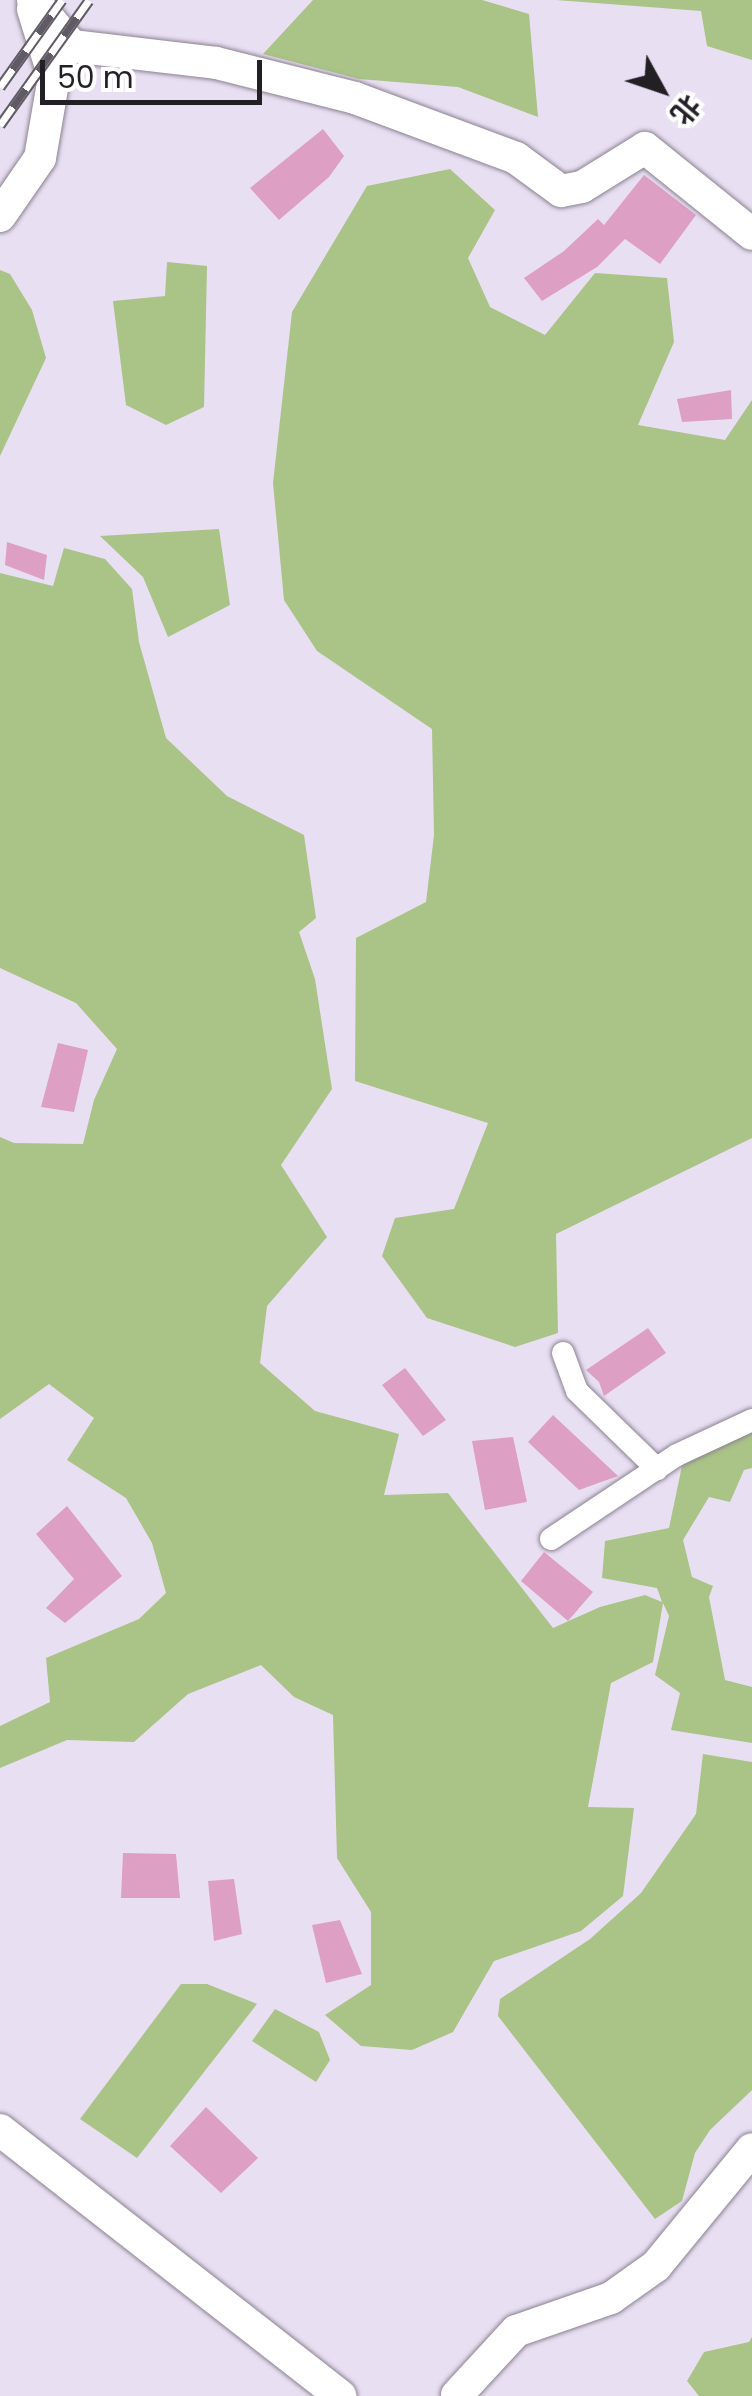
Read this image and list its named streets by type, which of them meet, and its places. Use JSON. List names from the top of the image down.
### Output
{
  "scale_bar": "50 m",
  "north": "bottom right"
}
